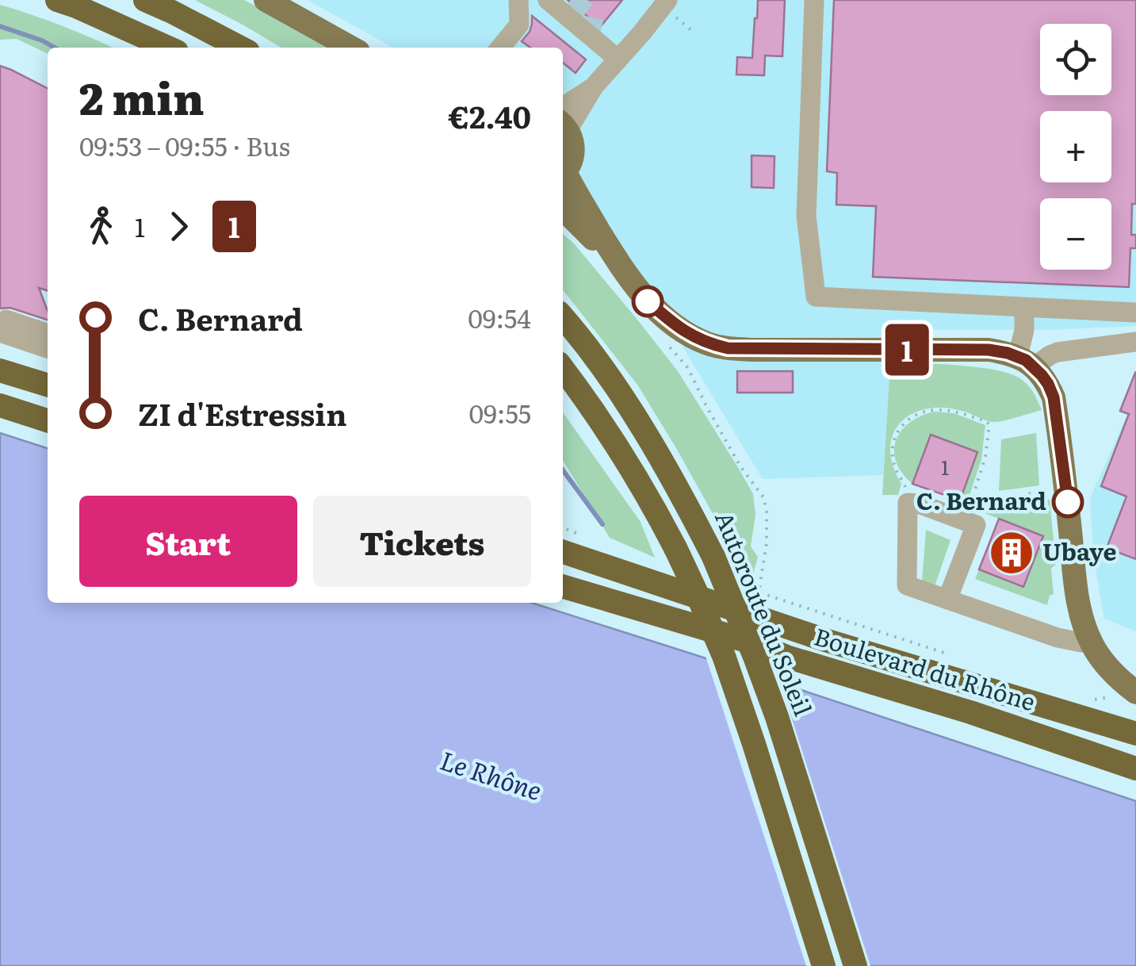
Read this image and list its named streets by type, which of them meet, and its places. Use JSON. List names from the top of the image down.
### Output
{
  "streets": {
    "highway": ["Autoroute du Soleil", "Boulevard du Rhône"]
  },
  "water": ["Le Rhône"],
  "places": {
    "other": ["C. Bernard"],
    "building": ["Ubaye"]
  },
  "lines": ["bus line 1"],
  "house_numbers": ["1"],
  "page": {
    "on_map": "1",
    "map_buttons": ["+", "−"],
    "heading": ["2 min", "09:53 – 09:55 · Bus", "€2.40"],
    "legs": ["1", "1"],
    "list": [
      {
        "name": "C. Bernard",
        "value": "09:54"
      },
      {
        "name": "ZI d'Estressin",
        "value": "09:55"
      }
    ],
    "buttons": ["Start", "Tickets"]
  }
}
